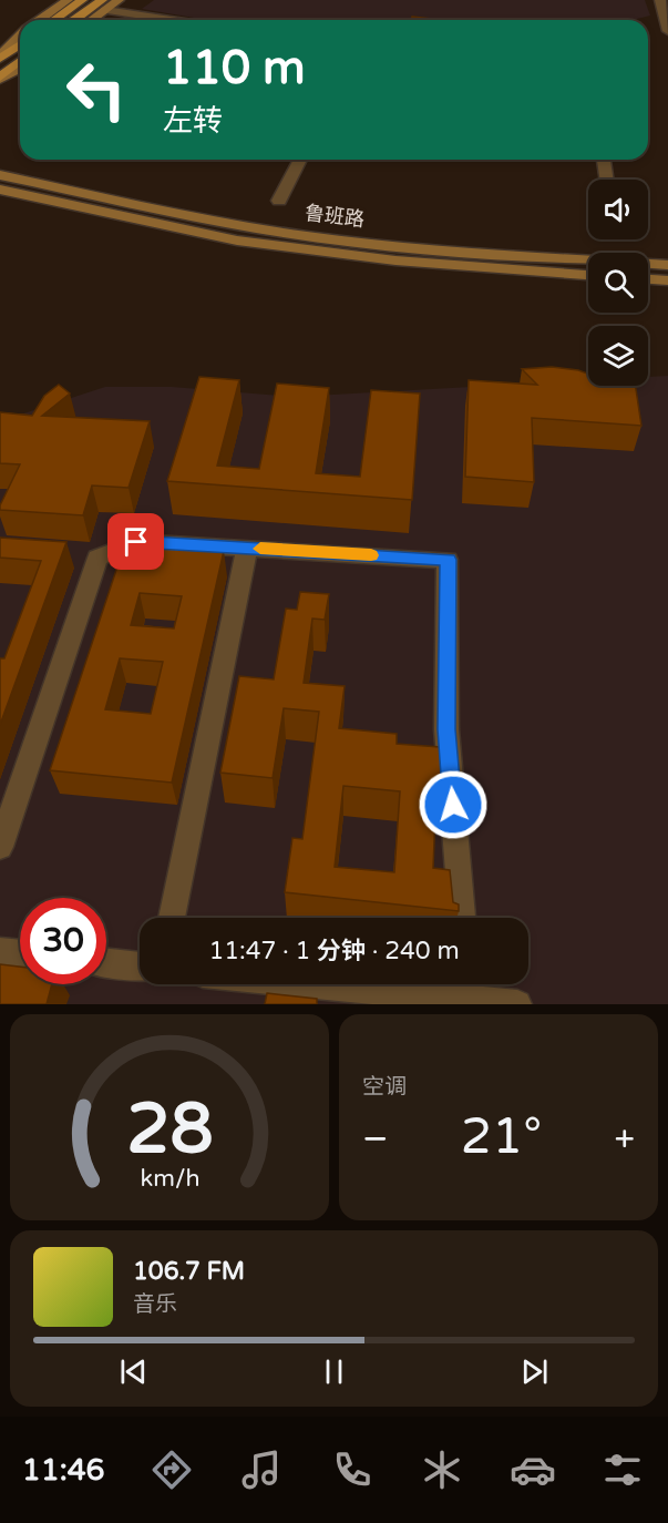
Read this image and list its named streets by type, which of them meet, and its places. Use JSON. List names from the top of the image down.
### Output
{
  "streets": {
    "main road": ["鲁班路"]
  },
  "page": {
    "turn": ["110 m", "左转"],
    "limit": "30",
    "trip": "11:47 · 1 分钟 · 240 m",
    "tile": "空调",
    "heat": ["−", "21°", "+"],
    "song": ["106.7 FM", "音乐"],
    "tabs": "11:46",
    "gauge": ["28", "km/h"]
  }
}
